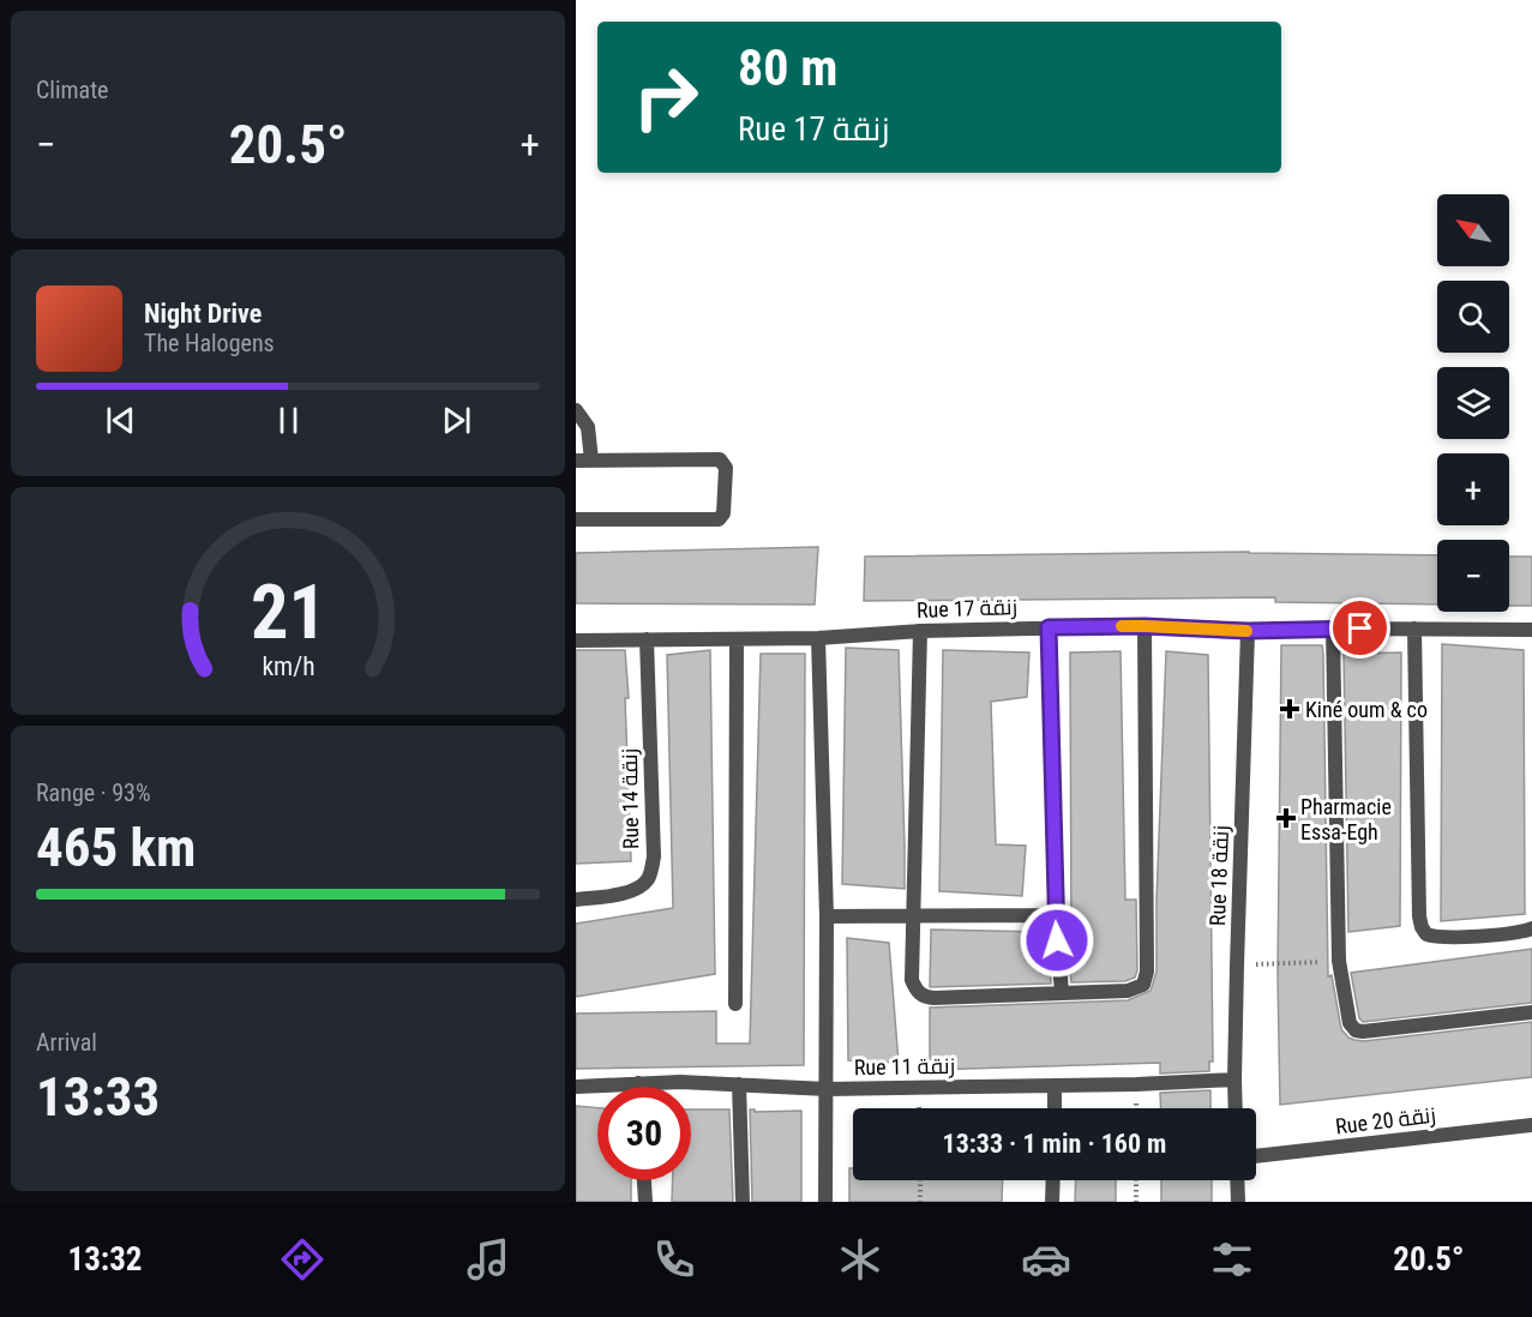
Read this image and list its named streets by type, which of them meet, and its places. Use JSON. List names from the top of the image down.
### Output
{
  "streets": {
    "street": [
      "Rue 17 زنقة",
      "Rue 14 زنقة",
      "Rue 18 زنقة",
      "Rue 11 زنقة",
      "Rue 20 زنقة"
    ]
  },
  "crossings": [
    ["Rue 17 زنقة", "Rue 14 زنقة"],
    ["Rue 17 زنقة", "Rue 18 زنقة"],
    ["Rue 18 زنقة", "Rue 11 زنقة"]
  ],
  "places": {
    "health": ["Kiné oum & co", "Pharmacie Essa-Egh"]
  },
  "north": "top left",
  "page": {
    "tile": [
      "Climate",
      ["Range · 93%", "465 km"],
      ["Arrival", "13:33"]
    ],
    "turn": ["80 m", "Rue 17 زنقة"],
    "heat": ["−", "20.5°", "+"],
    "map_buttons": ["+", "−"],
    "song": ["Night Drive", "The Halogens"],
    "limit": "30",
    "trip": "13:33 · 1 min · 160 m",
    "tabs": ["13:32", "20.5°"],
    "gauge": ["21", "km/h"]
  }
}
